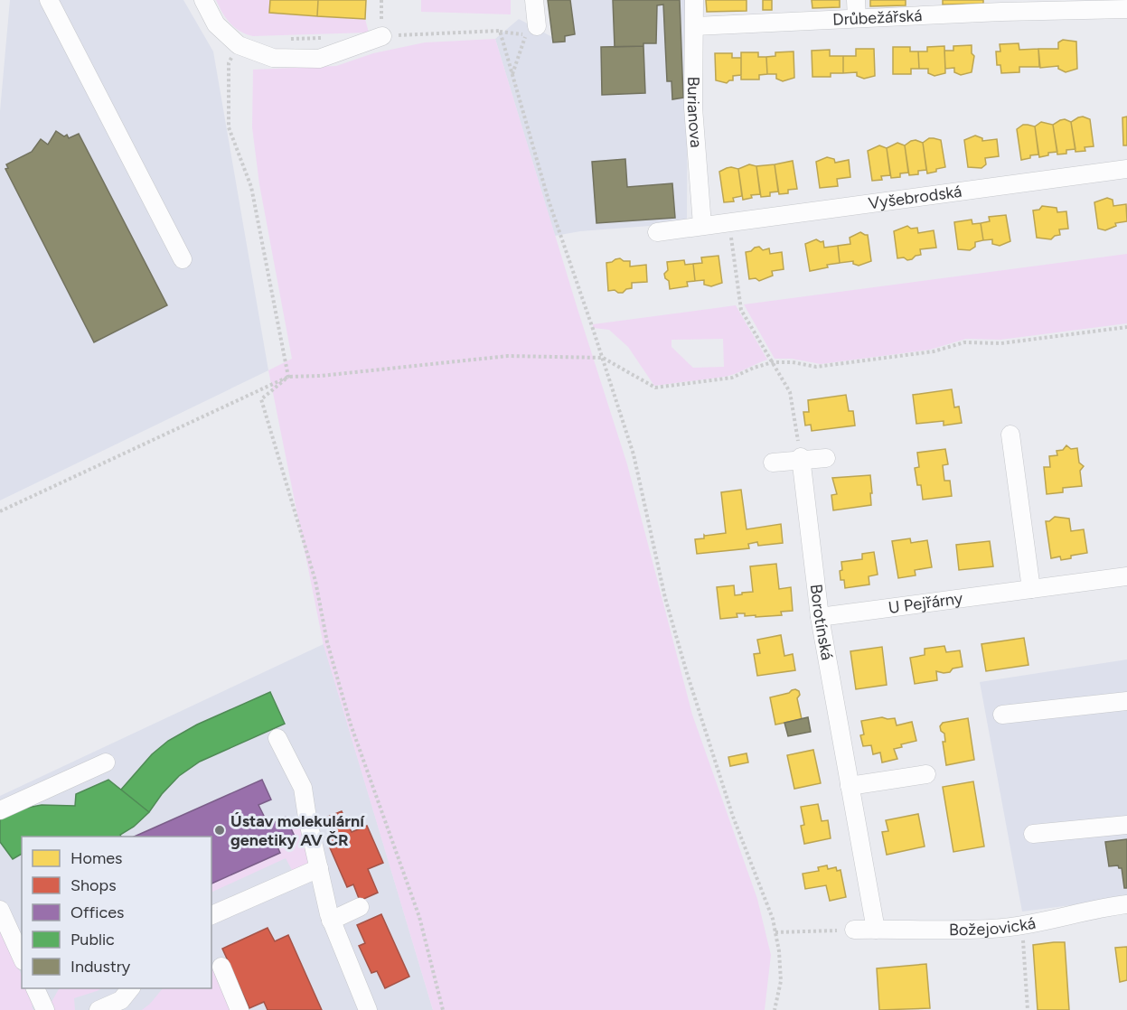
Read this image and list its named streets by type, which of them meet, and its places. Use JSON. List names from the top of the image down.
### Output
{
  "streets": {
    "street": [
      "Drůbežářská",
      "Burianova",
      "Vyšebrodská",
      "U Pejřárny",
      "Borotínská",
      "Božejovická"
    ]
  },
  "crossings": [
    ["Drůbežářská", "Burianova"],
    ["Burianova", "Vyšebrodská"],
    ["U Pejřárny", "Borotínská"],
    ["Borotínská", "Božejovická"]
  ],
  "places": ["Ústav molekulární genetiky AV ČR"],
  "legend": [
    "Homes",
    "Shops",
    "Offices",
    "Public",
    "Industry"
  ]
}
